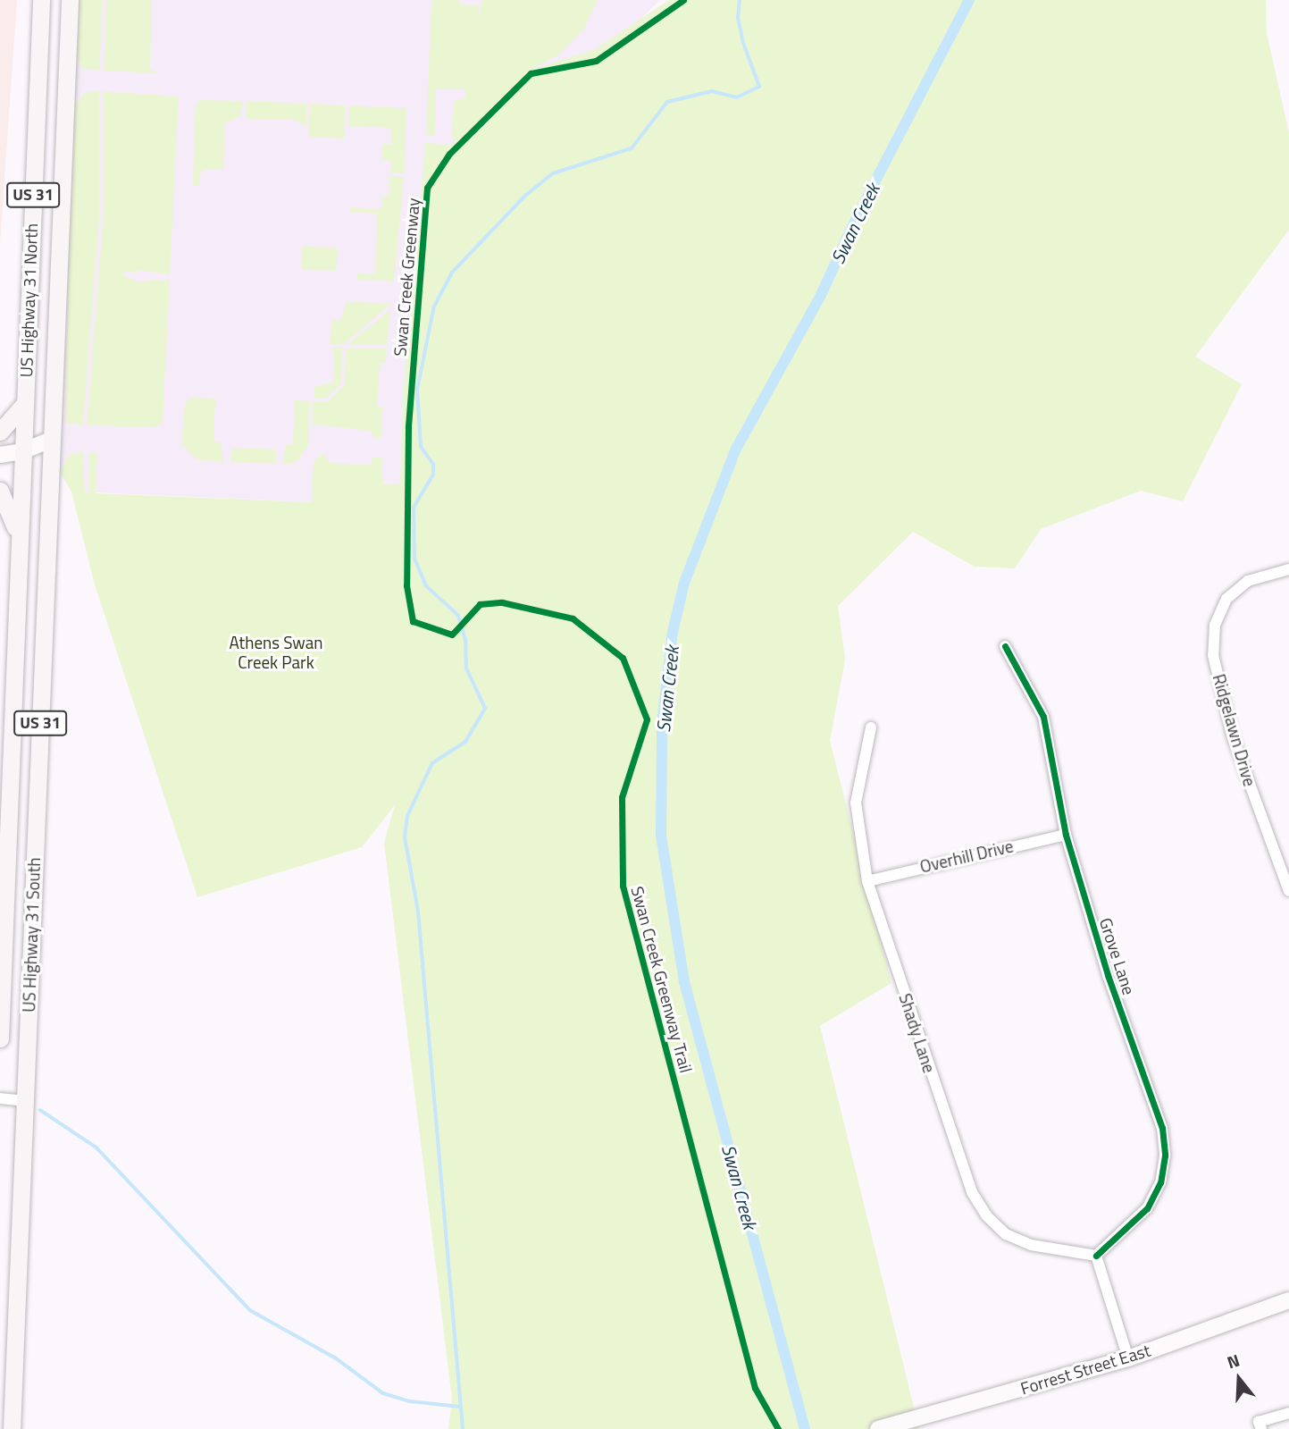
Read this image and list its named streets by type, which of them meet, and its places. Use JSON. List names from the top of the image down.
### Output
{
  "streets": {
    "main road": ["US 31", "US Highway 31 North", "US Highway 31 South"],
    "street": [
      "Ridgelawn Drive",
      "Overhill Drive",
      "Grove Lane",
      "Shady Lane",
      "Forrest Street East"
    ],
    "cycle path": ["Swan Creek Greenway"]
  },
  "crossings": [
    ["US Highway 31 North", "US Highway 31 South"],
    ["Overhill Drive", "Grove Lane"],
    ["Overhill Drive", "Shady Lane"],
    ["Grove Lane", "Shady Lane"]
  ],
  "water": ["Swan Creek"],
  "parks": ["Athens Swan Creek Park"],
  "north": "top"
}
